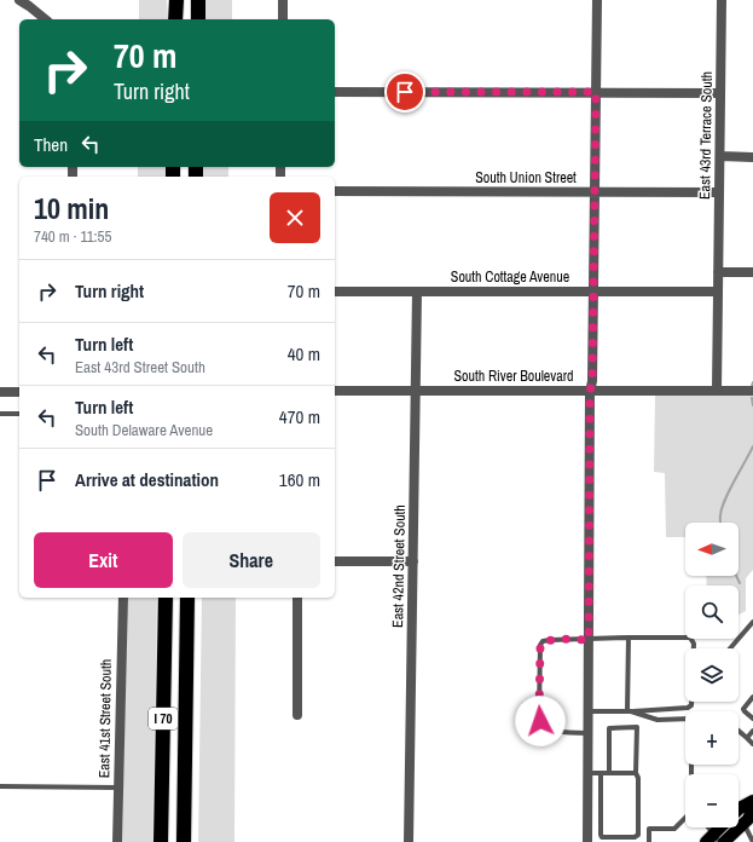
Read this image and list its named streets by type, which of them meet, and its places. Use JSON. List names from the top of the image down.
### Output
{
  "streets": {
    "highway": ["I 70"],
    "street": [
      "East 43rd Terrace South",
      "South Union Street",
      "South Cottage Avenue",
      "South River Boulevard",
      "East 42nd Street South",
      "East 41st Street South"
    ]
  },
  "crossings": [
    ["East 43rd Terrace South", "South Union Street"],
    ["East 43rd Terrace South", "South Cottage Avenue"],
    ["South Cottage Avenue", "East 42nd Street South"],
    ["South River Boulevard", "East 42nd Street South"]
  ],
  "north": "left",
  "page": {
    "turn": ["70 m", "Turn right"],
    "then": "Then",
    "heading": ["10 min", "740 m · 11:55"],
    "list": [
      {
        "name": "Turn right",
        "value": "70 m"
      },
      {
        "name": "Turn left",
        "note": "East 43rd Street South",
        "value": "40 m"
      },
      {
        "name": "Turn left",
        "note": "South Delaware Avenue",
        "value": "470 m"
      },
      {
        "name": "Arrive at destination",
        "value": "160 m"
      }
    ],
    "map_buttons": ["+", "−"],
    "buttons": ["Exit", "Share"]
  }
}
